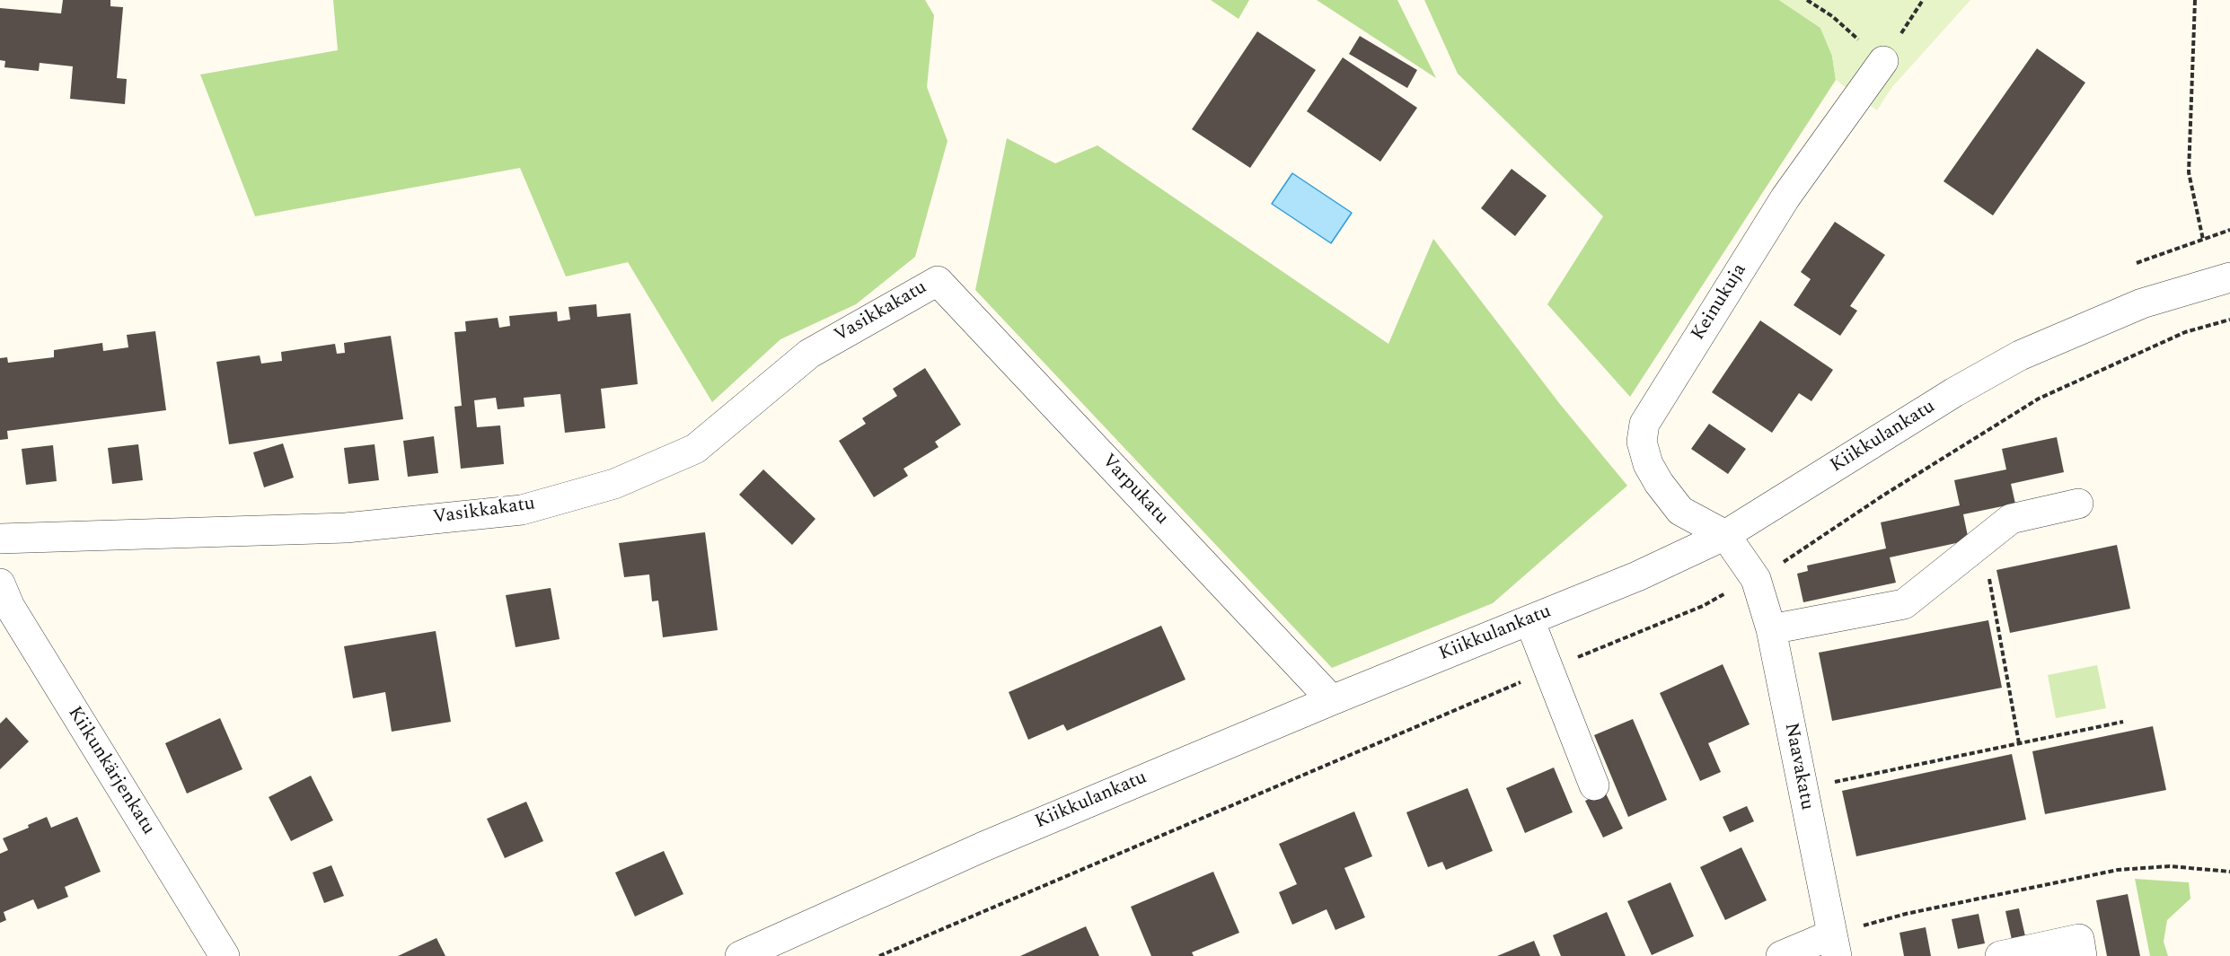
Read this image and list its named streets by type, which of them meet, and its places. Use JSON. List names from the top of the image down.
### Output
{
  "streets": {
    "street": [
      "Keinukuja",
      "Vasikkakatu",
      "Kiikkulankatu",
      "Varpukatu",
      "Naavakatu",
      "Kiikunkärjenkatu"
    ]
  },
  "crossings": [
    ["Keinukuja", "Kiikkulankatu"],
    ["Keinukuja", "Naavakatu"],
    ["Vasikkakatu", "Varpukatu"],
    ["Kiikkulankatu", "Varpukatu"],
    ["Kiikkulankatu", "Naavakatu"]
  ]
}
